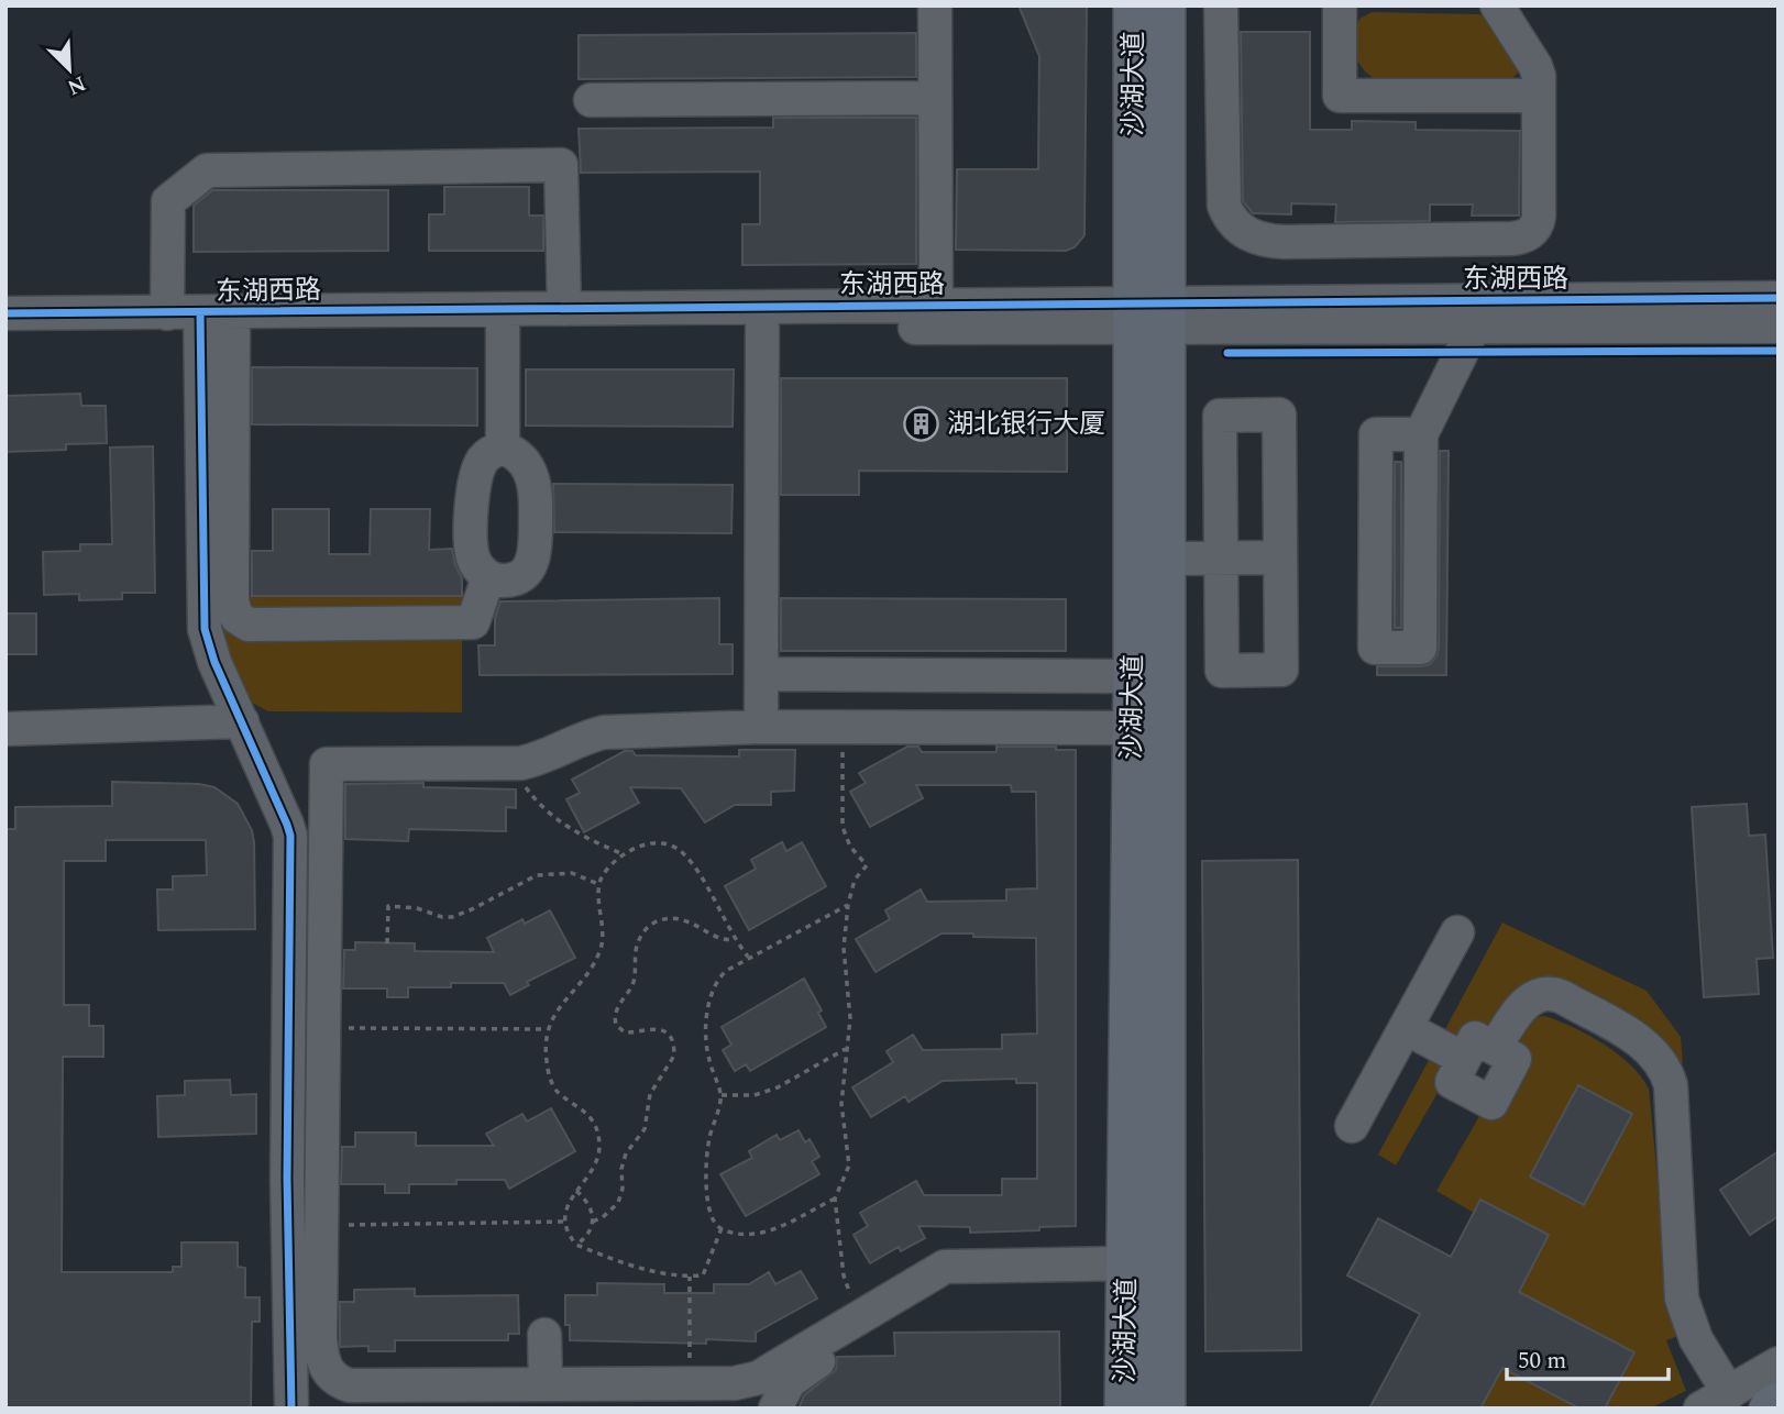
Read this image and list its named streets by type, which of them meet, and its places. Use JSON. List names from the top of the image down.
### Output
{
  "streets": {
    "main road": ["沙湖大道"],
    "street": ["东湖西路"]
  },
  "crossings": [
    ["沙湖大道", "东湖西路"]
  ],
  "places": {
    "building": ["湖北银行大厦"]
  },
  "scale_bar": "50 m",
  "north": "bottom right"
}
